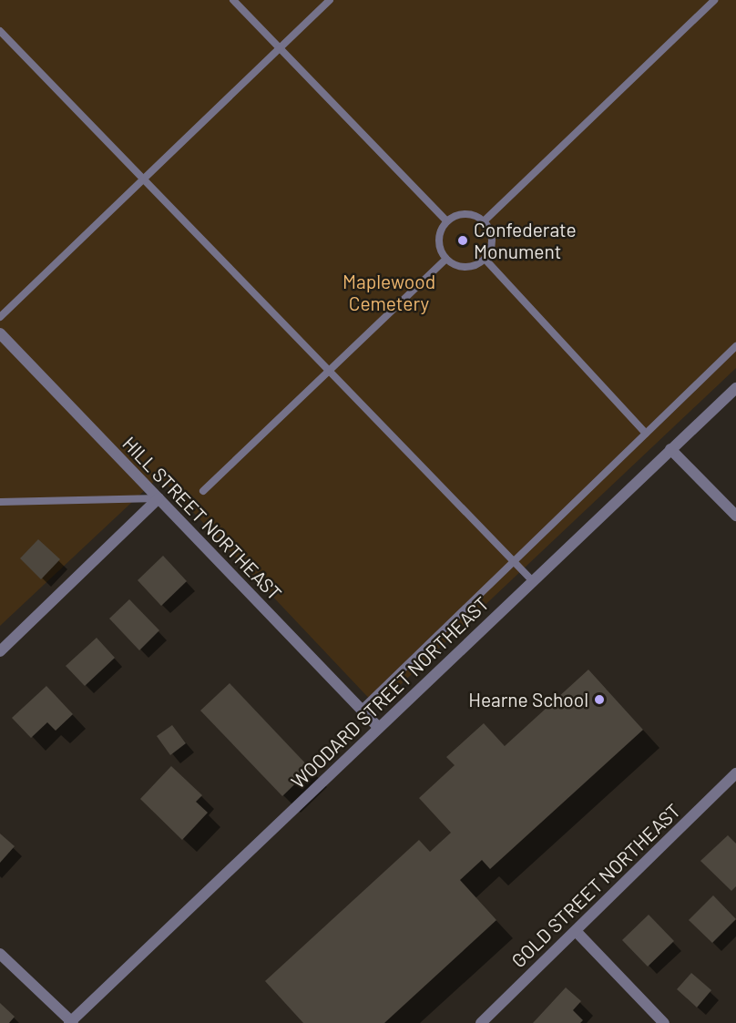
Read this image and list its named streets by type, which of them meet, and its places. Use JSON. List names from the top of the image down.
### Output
{
  "streets": {
    "street": ["HILL STREET NORTHEAST", "WOODARD STREET NORTHEAST", "GOLD STREET NORTHEAST"]
  },
  "crossings": [
    ["HILL STREET NORTHEAST", "WOODARD STREET NORTHEAST"]
  ],
  "parks": ["Maplewood Cemetery"],
  "places": ["Confederate Monument", "Hearne School"]
}
